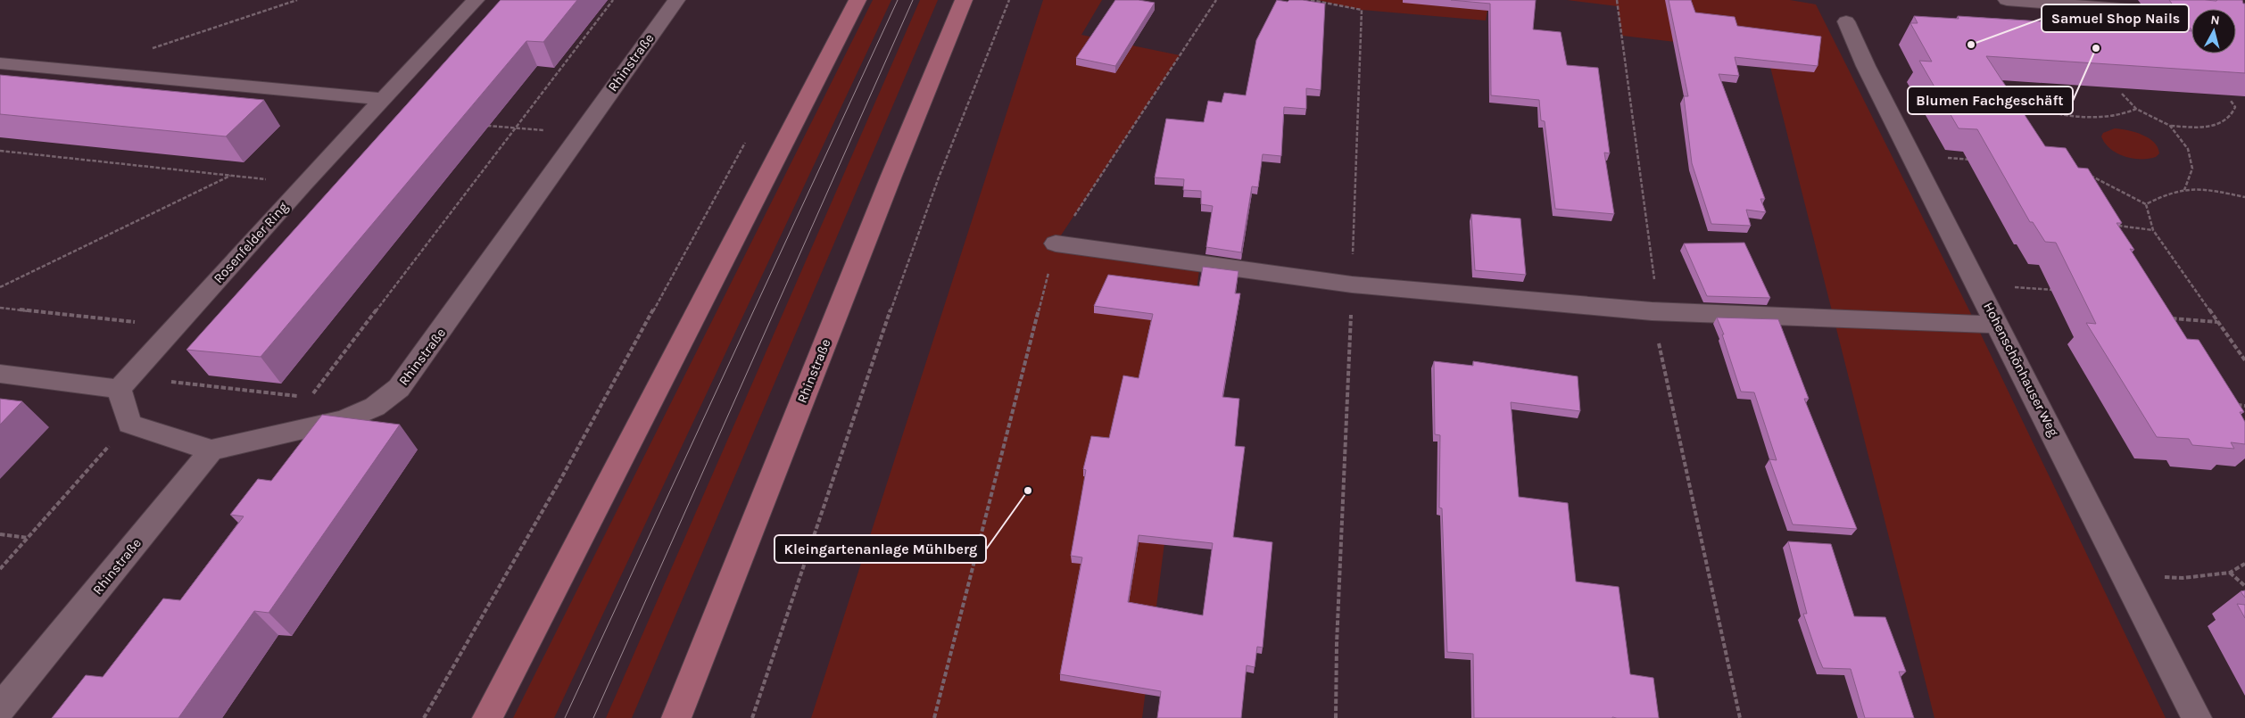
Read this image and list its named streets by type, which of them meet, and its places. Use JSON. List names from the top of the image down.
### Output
{
  "streets": {
    "main road": ["Rhinstraße"],
    "street": ["Rosenfelder Ring", "Hohenschönhauser Weg"]
  },
  "places": ["Samuel Shop Nails", "Blumen Fachgeschäft", "Kleingartenanlage Mühlberg"],
  "north": "top"
}
